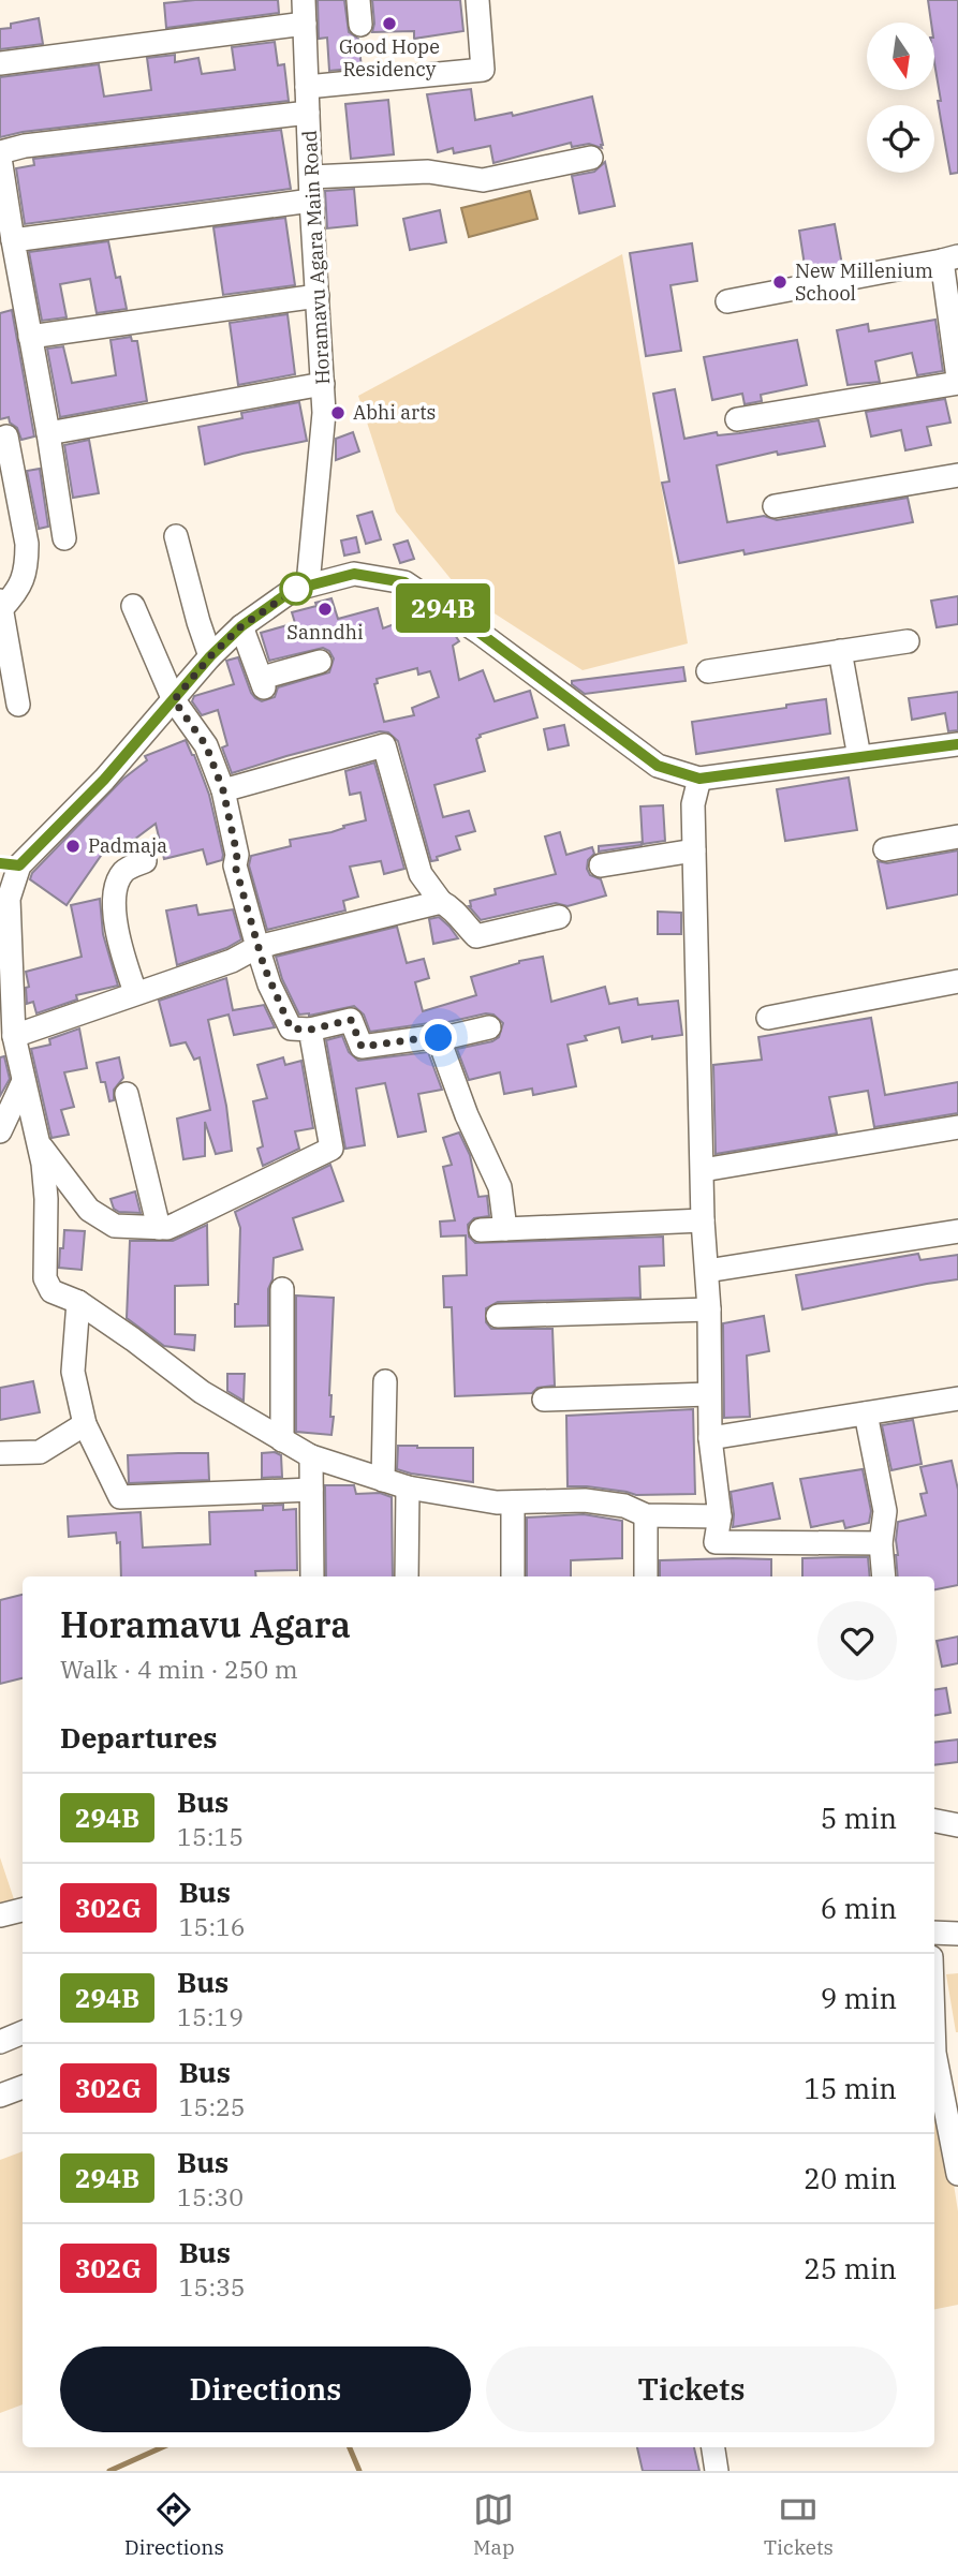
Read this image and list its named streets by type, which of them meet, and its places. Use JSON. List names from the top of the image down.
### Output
{
  "streets": {
    "street": ["Horamavu Agara Main Road"]
  },
  "places": [
    "Good Hope Residency",
    "New Millenium School",
    "Abhi arts",
    "Sanndhi",
    "Padmaja"
  ],
  "lines": ["bus line 294B"],
  "north": "bottom",
  "page": {
    "on_map": "294B",
    "heading": [
      ["Horamavu Agara", "Walk · 4 min · 250 m"],
      "Departures"
    ],
    "list": [
      {
        "mark": "294B",
        "name": "Bus",
        "note": "15:15",
        "value": "5 min"
      },
      {
        "mark": "302G",
        "name": "Bus",
        "note": "15:16",
        "value": "6 min"
      },
      {
        "mark": "294B",
        "name": "Bus",
        "note": "15:19",
        "value": "9 min"
      },
      {
        "mark": "302G",
        "name": "Bus",
        "note": "15:25",
        "value": "15 min"
      },
      {
        "mark": "294B",
        "name": "Bus",
        "note": "15:30",
        "value": "20 min"
      },
      {
        "mark": "302G",
        "name": "Bus",
        "note": "15:35",
        "value": "25 min"
      }
    ],
    "buttons": ["Directions", "Tickets"],
    "tabs": ["Directions", "Map", "Tickets"]
  }
}
